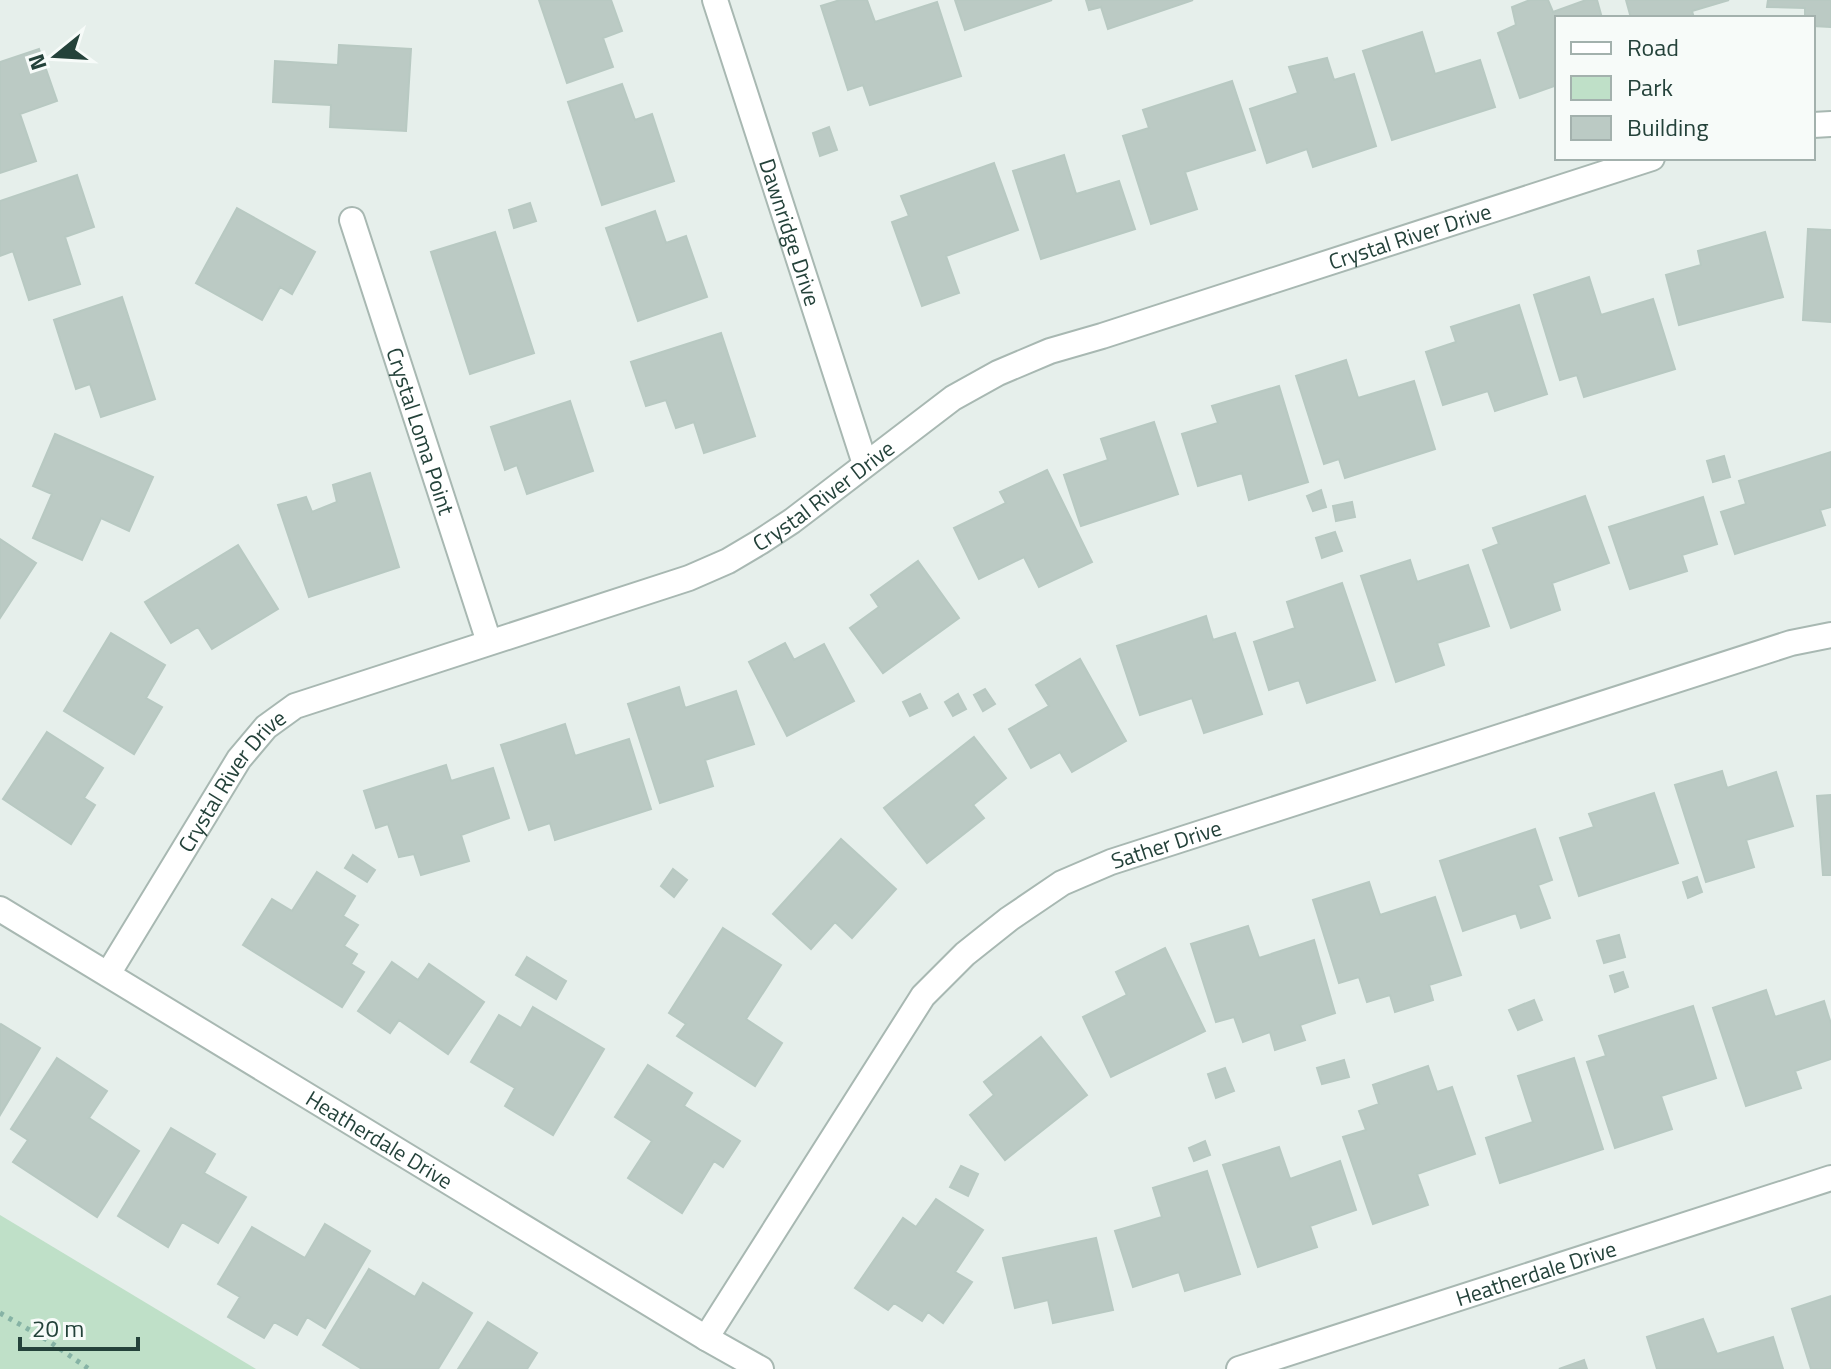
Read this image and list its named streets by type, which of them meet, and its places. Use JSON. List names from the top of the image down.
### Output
{
  "streets": {
    "street": [
      "Dawnridge Drive",
      "Crystal River Drive",
      "Crystal Loma Point",
      "Sather Drive",
      "Heatherdale Drive"
    ]
  },
  "crossings": [
    ["Dawnridge Drive", "Crystal River Drive"],
    ["Crystal River Drive", "Crystal Loma Point"],
    ["Crystal River Drive", "Heatherdale Drive"],
    ["Sather Drive", "Heatherdale Drive"]
  ],
  "legend": ["Road", "Park", "Building"],
  "scale_bar": "20 m",
  "north": "left"
}
